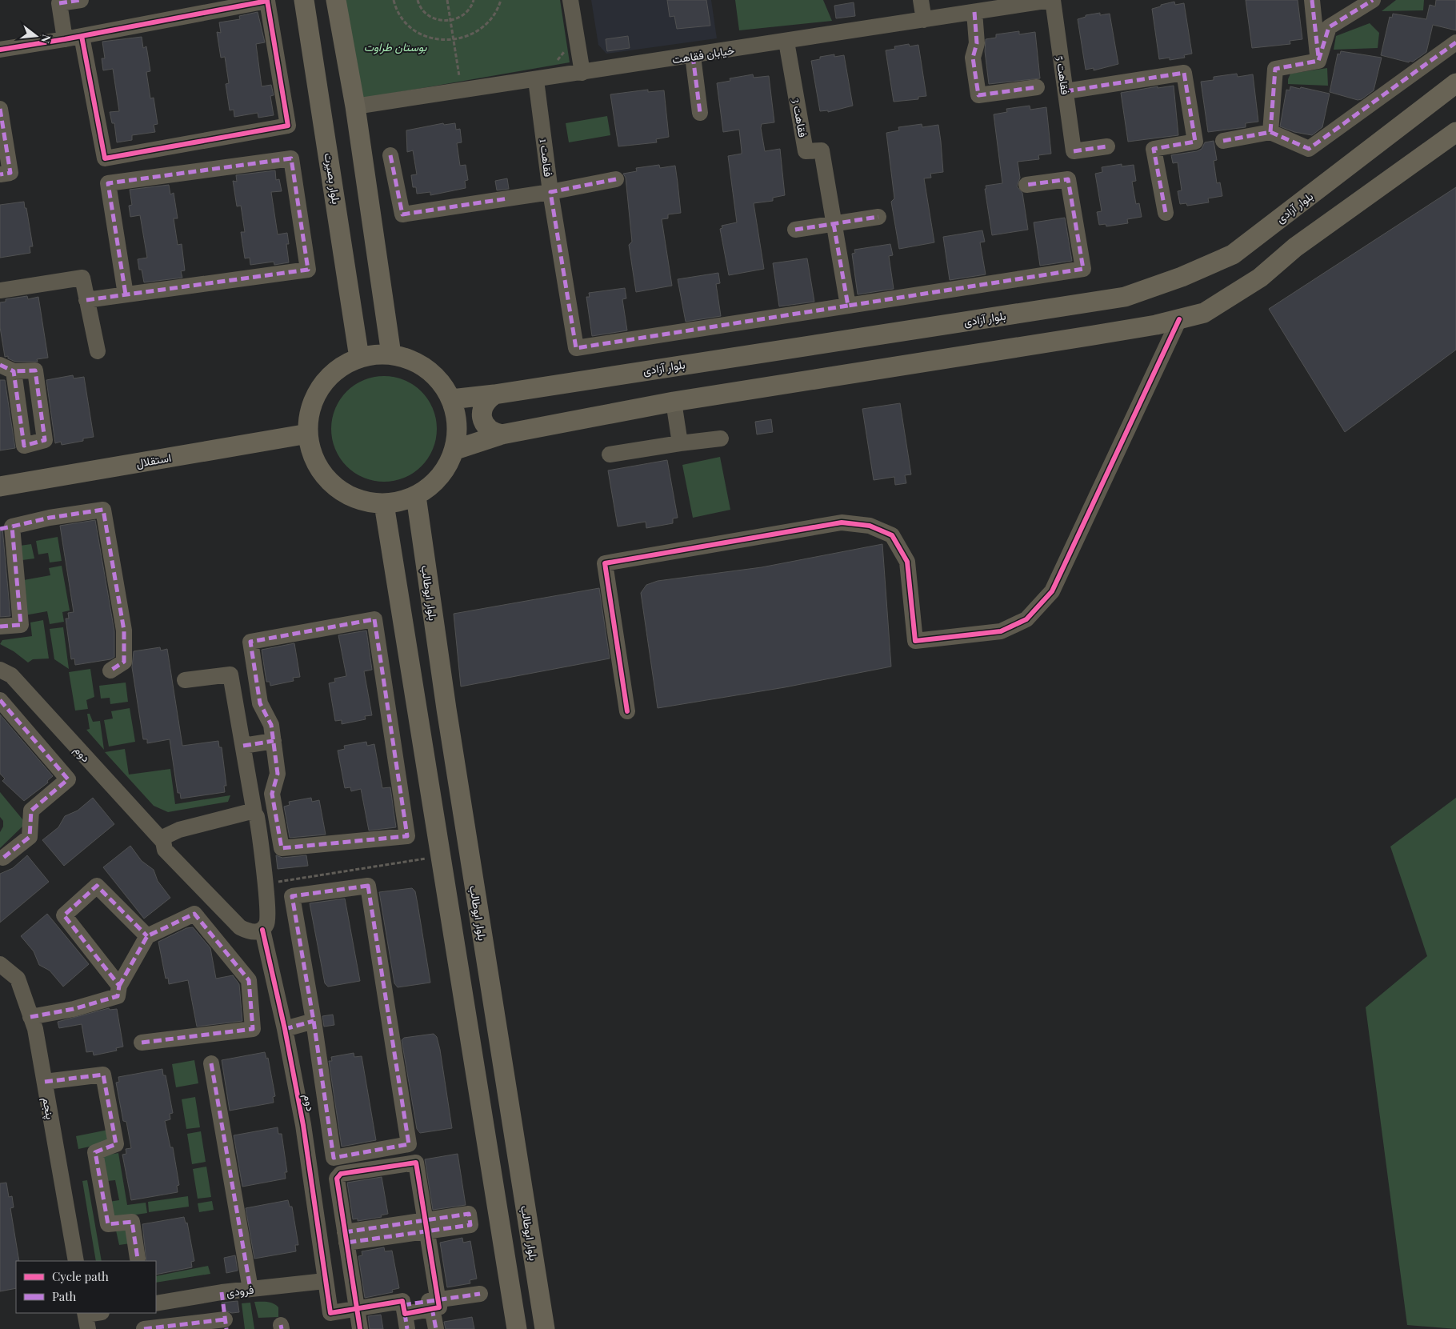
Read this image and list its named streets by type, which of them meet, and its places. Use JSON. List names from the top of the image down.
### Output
{
  "streets": {
    "main road": [
      "بلوار بصیرت",
      "بلوار آزادی",
      "استقلال",
      "بلوار ابوطالب"
    ],
    "street": [
      "خیابان فقاهت",
      "فقاهت 5",
      "فقاهت 3",
      "فقاهت 1",
      "دوم",
      "پنجم",
      "فرودی"
    ]
  },
  "crossings": [
    ["خیابان فقاهت", "فقاهت 5"],
    ["خیابان فقاهت", "فقاهت 3"],
    ["خیابان فقاهت", "فقاهت 1"],
    ["دوم", "فرودی"]
  ],
  "parks": ["بوستان طراوت"],
  "legend": ["Cycle path", "Path"],
  "north": "right"
}
